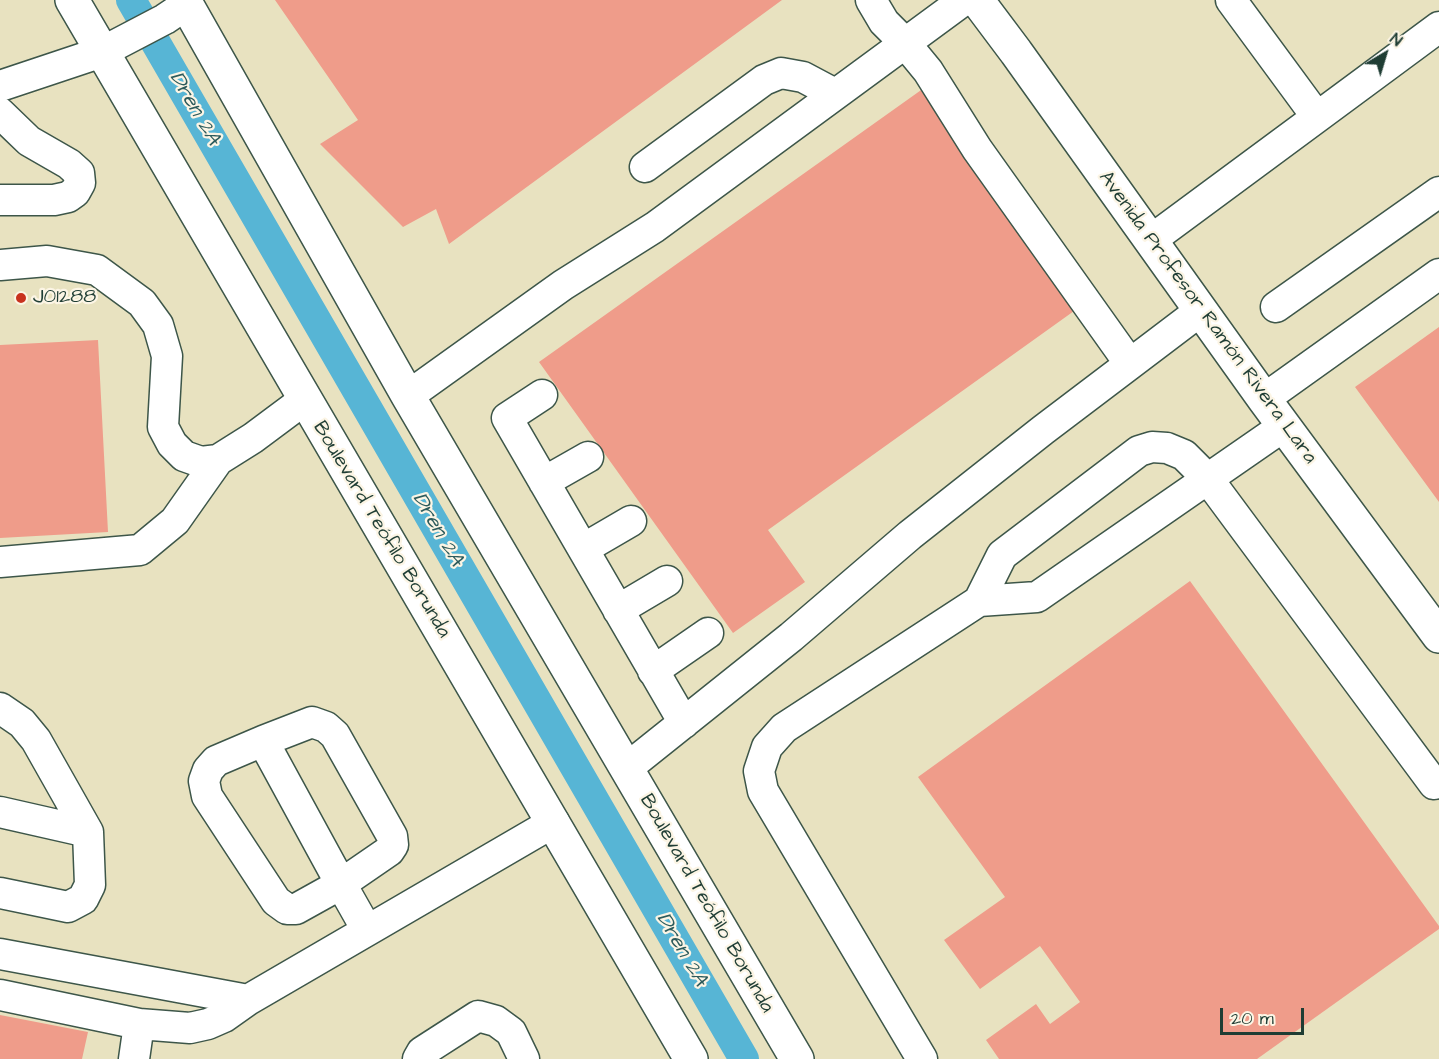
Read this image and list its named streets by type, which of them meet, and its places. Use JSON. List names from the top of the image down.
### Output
{
  "streets": {
    "main road": ["Avenida Profesor Ramón Rivera Lara", "Boulevard Teófilo Borunda"]
  },
  "water": ["Dren 2A"],
  "places": ["J01288"],
  "scale_bar": "20 m",
  "north": "top right"
}
